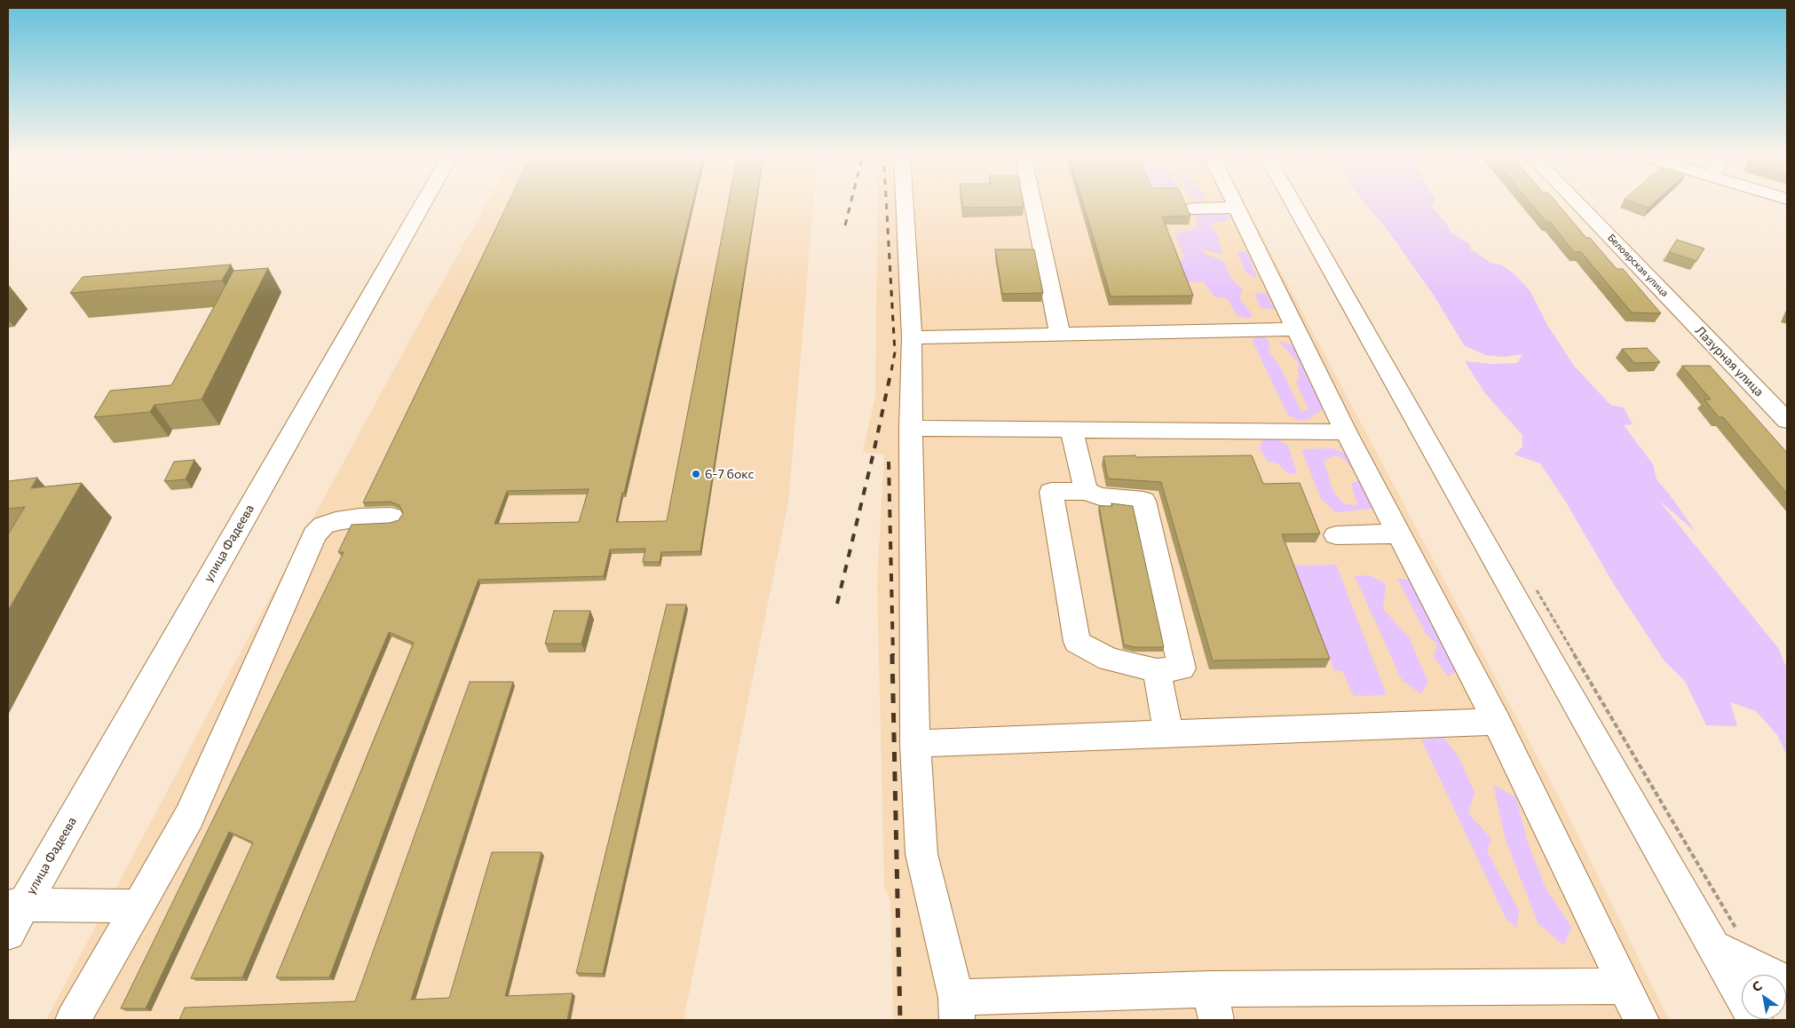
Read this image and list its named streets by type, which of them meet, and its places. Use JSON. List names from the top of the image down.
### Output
{
  "streets": {
    "street": ["Белоярская улица", "Лазурная улица", "улица Фадеева"]
  },
  "crossings": [
    ["Белоярская улица", "Лазурная улица"]
  ],
  "places": ["6-7 бокс"],
  "north": "top left"
}
